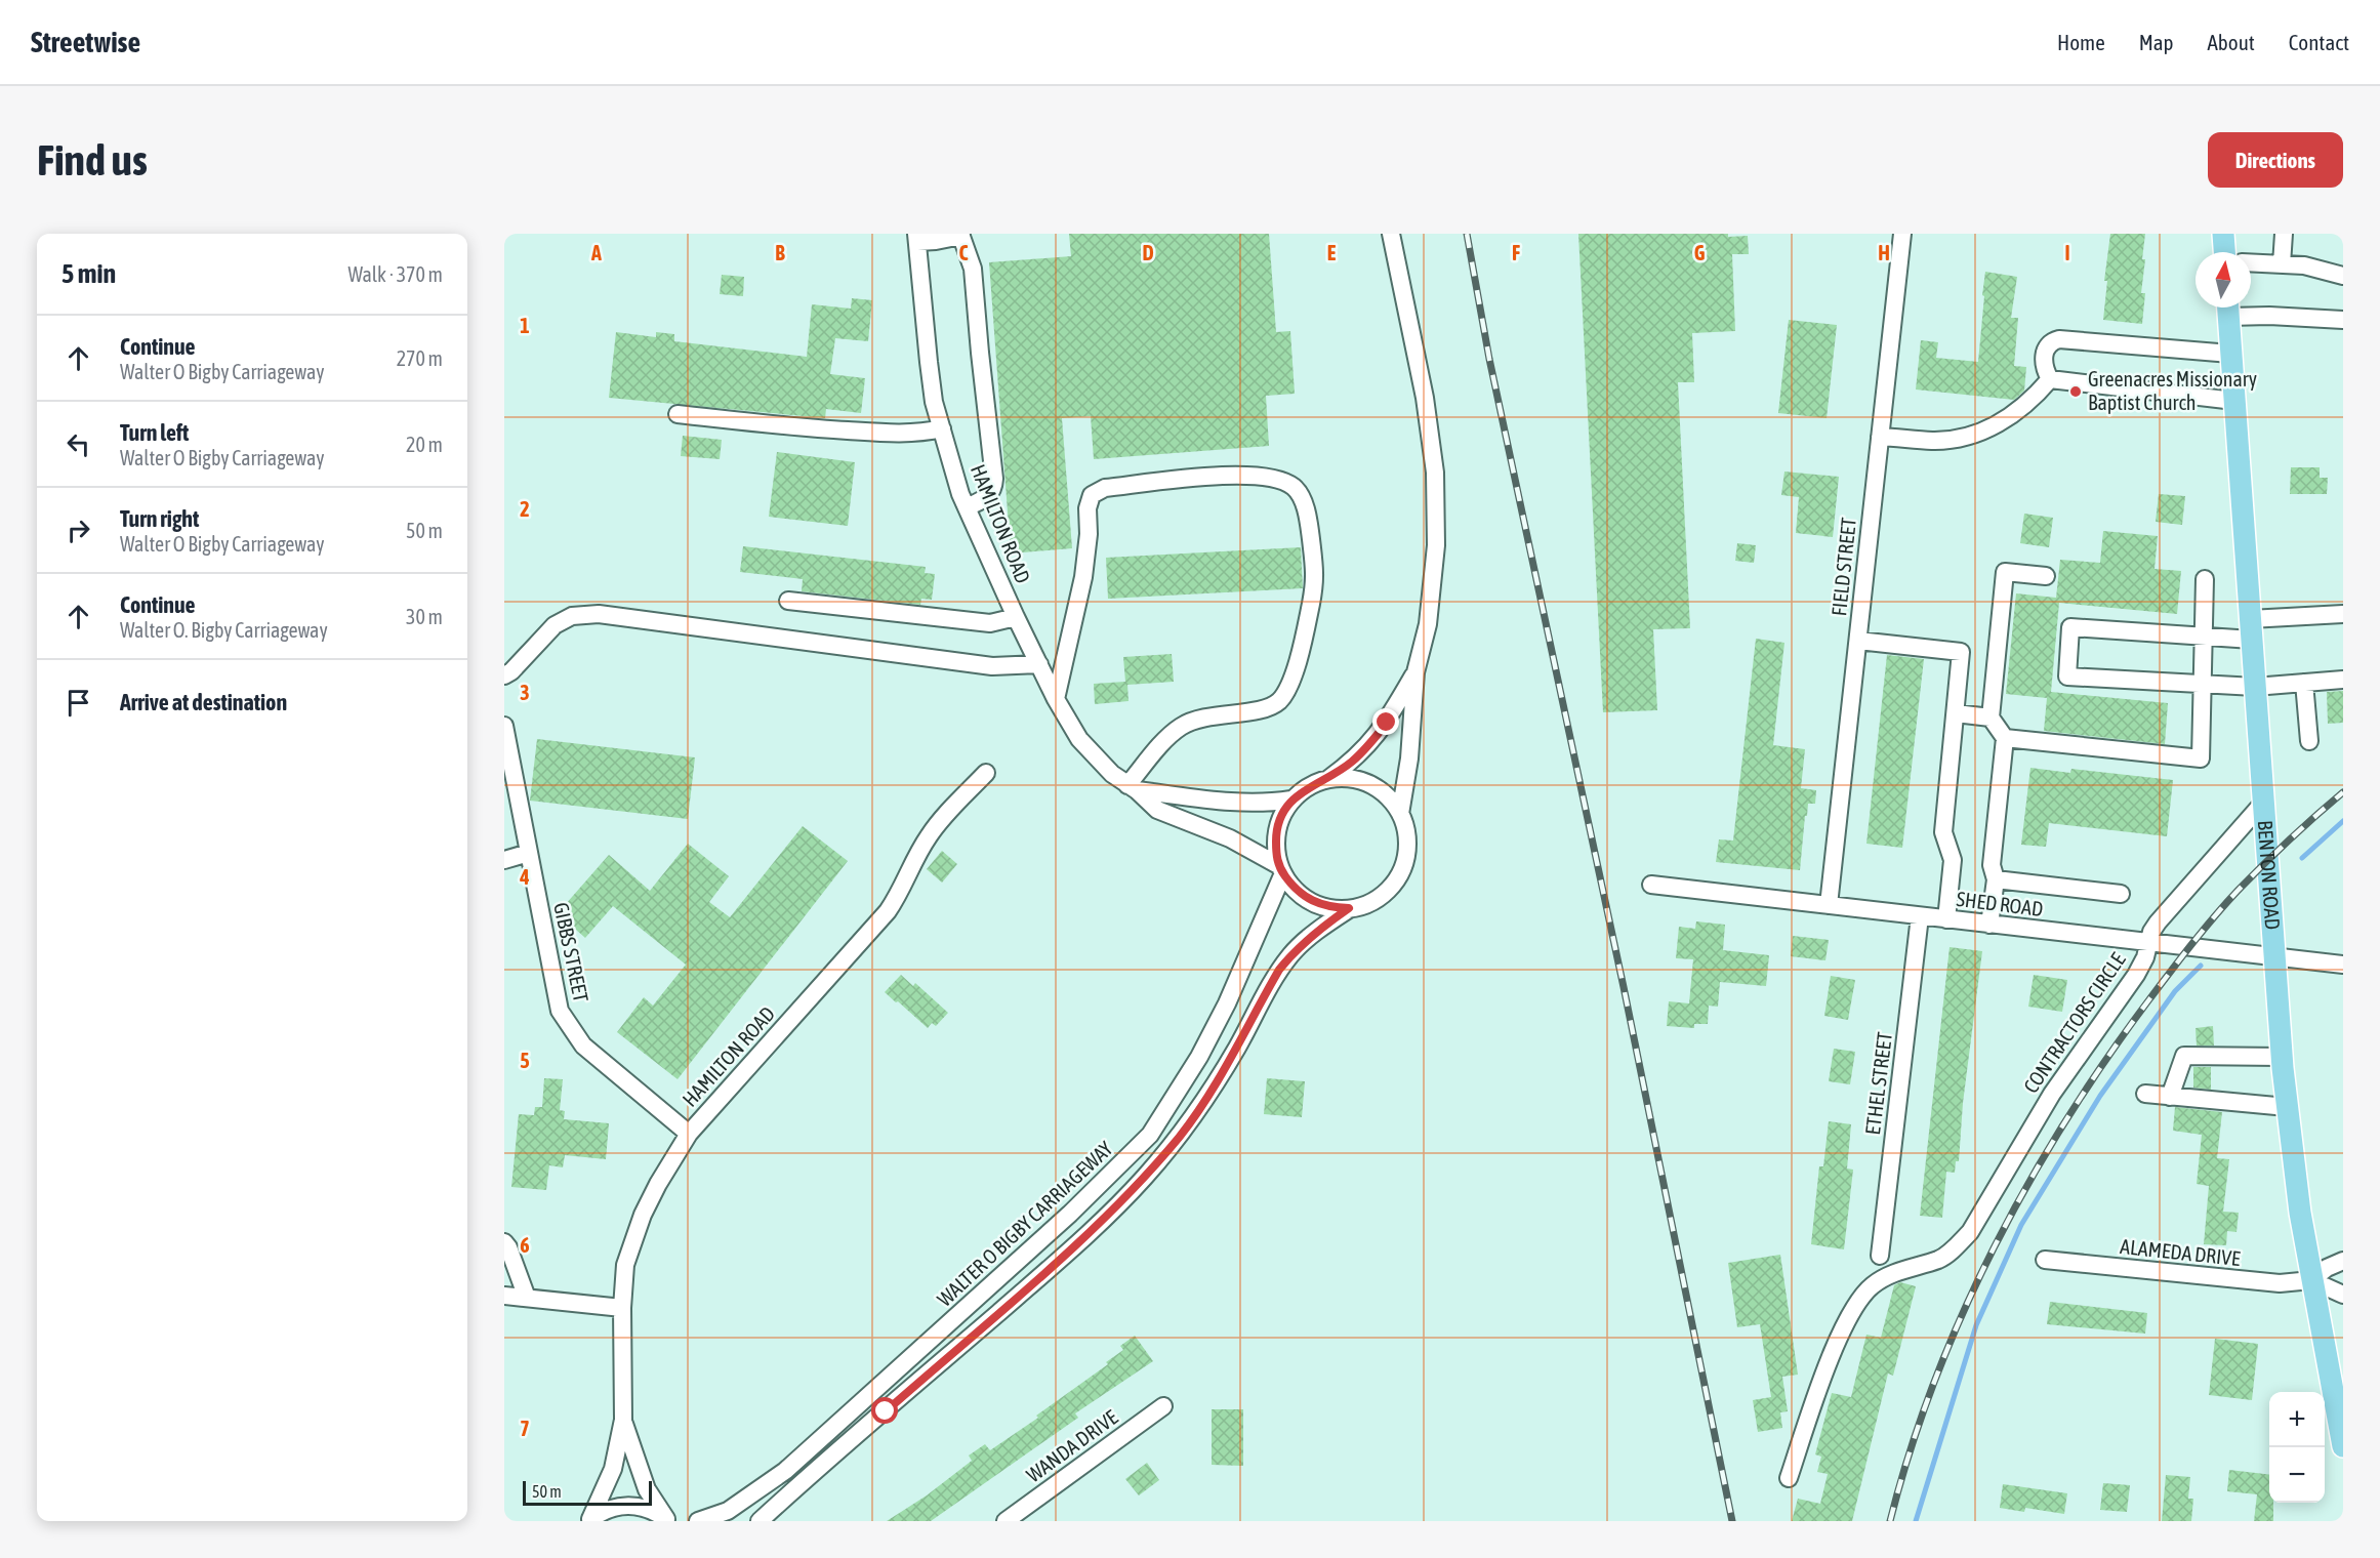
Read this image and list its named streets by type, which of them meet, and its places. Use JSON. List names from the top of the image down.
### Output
{
  "streets": {
    "main road": ["BENTON ROAD"],
    "street": [
      "HAMILTON ROAD",
      "FIELD STREET",
      "SHED ROAD",
      "GIBBS STREET",
      "CONTRACTORS CIRCLE",
      "ETHEL STREET",
      "WALTER O BIGBY CARRIAGEWAY",
      "ALAMEDA DRIVE",
      "WANDA DRIVE"
    ]
  },
  "crossings": [
    ["HAMILTON ROAD", "GIBBS STREET"],
    ["HAMILTON ROAD", "WALTER O BIGBY CARRIAGEWAY"],
    ["FIELD STREET", "SHED ROAD"],
    ["BENTON ROAD", "SHED ROAD"],
    ["BENTON ROAD", "CONTRACTORS CIRCLE"],
    ["BENTON ROAD", "ALAMEDA DRIVE"],
    ["SHED ROAD", "CONTRACTORS CIRCLE"],
    ["SHED ROAD", "ETHEL STREET"]
  ],
  "places": ["Greenacres Missionary Baptist Church"],
  "scale_bar": "50 m",
  "north": "top",
  "page": {
    "header": "Streetwise",
    "nav": [
      "Home",
      "Map",
      "About",
      "Contact"
    ],
    "buttons": "Directions",
    "title": "Find us",
    "heading": ["5 min", "Walk · 370 m"],
    "list": [
      ["Continue", "Walter O Bigby Carriageway", "270 m"],
      ["Turn left", "Walter O Bigby Carriageway", "20 m"],
      ["Turn right", "Walter O Bigby Carriageway", "50 m"],
      ["Continue", "Walter O. Bigby Carriageway", "30 m"],
      "Arrive at destination"
    ],
    "map_buttons": ["+", "−"],
    "scale": "50 m"
  },
  "grid": {
    "columns": [
      "A",
      "B",
      "C",
      "D",
      "E",
      "F",
      "G",
      "H",
      "I"
    ],
    "rows": [
      "1",
      "2",
      "3",
      "4",
      "5",
      "6",
      "7"
    ]
  }
}
